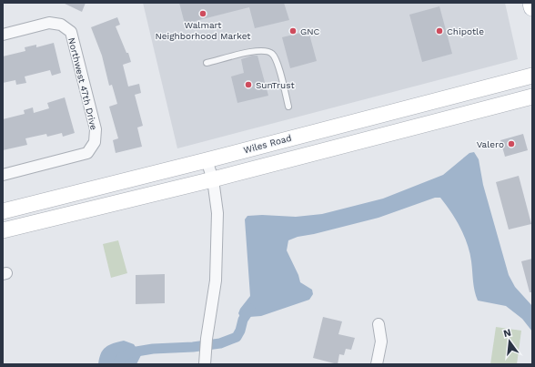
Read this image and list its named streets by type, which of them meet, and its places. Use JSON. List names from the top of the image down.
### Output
{
  "streets": {
    "main road": ["Wiles Road"],
    "street": ["Northwest 47th Drive"]
  },
  "places": [
    "Walmart Neighborhood Market",
    "GNC",
    "Chipotle",
    "SunTrust",
    "Valero"
  ],
  "north": "top"
}
